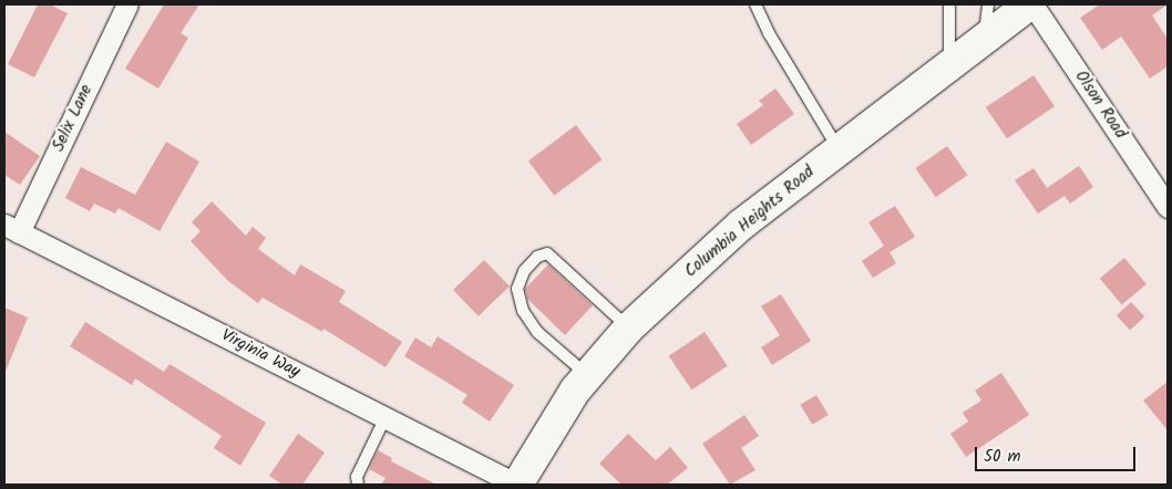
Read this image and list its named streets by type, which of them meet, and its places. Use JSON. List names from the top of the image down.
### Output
{
  "streets": {
    "street": [
      "Olson Road",
      "Selix Lane",
      "Columbia Heights Road",
      "Virginia Way"
    ]
  },
  "crossings": [
    ["Olson Road", "Columbia Heights Road"],
    ["Selix Lane", "Virginia Way"],
    ["Columbia Heights Road", "Virginia Way"]
  ],
  "scale_bar": "50 m"
}
